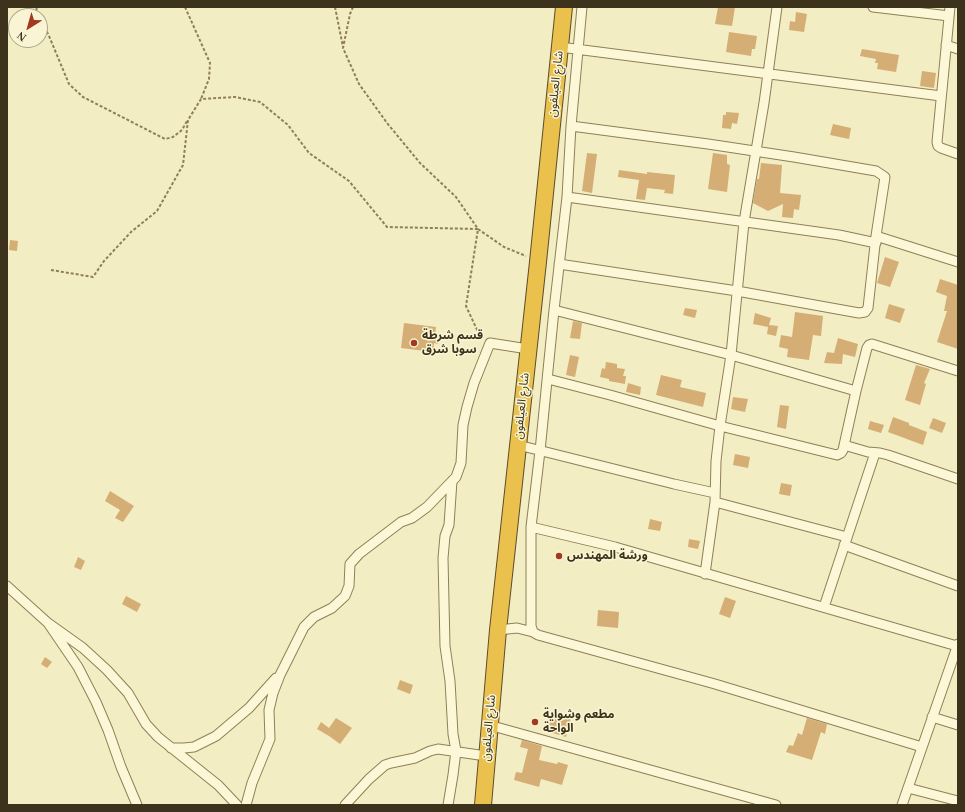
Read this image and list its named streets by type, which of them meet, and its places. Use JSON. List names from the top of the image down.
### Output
{
  "streets": {
    "highway": ["شارع العيلفون"]
  },
  "places": ["قسم شرطة سوبا شرق", "ورشة المهندس", "مطعم وشواية الواحة"],
  "north": "bottom left"
}
